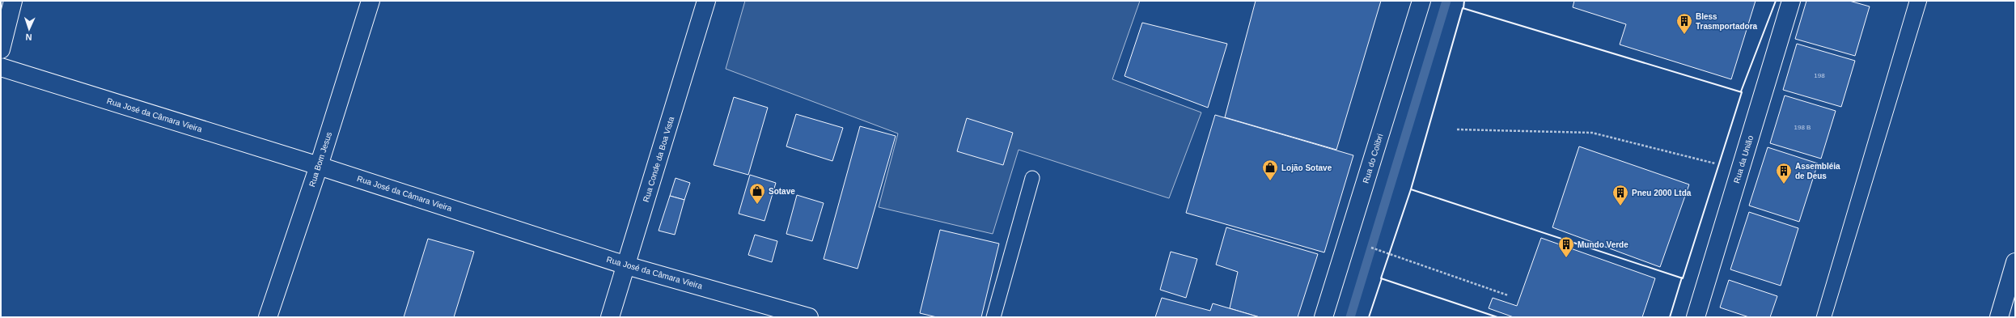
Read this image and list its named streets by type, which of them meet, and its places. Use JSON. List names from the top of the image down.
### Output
{
  "streets": {
    "street": [
      "Rua José da Câmara Vieira",
      "Rua do Colibri",
      "Rua Bom Jesus",
      "Rua Conde da Boa Vista",
      "Rua da União"
    ]
  },
  "crossings": [
    ["Rua José da Câmara Vieira", "Rua Bom Jesus"],
    ["Rua José da Câmara Vieira", "Rua Conde da Boa Vista"]
  ],
  "places": {
    "building": [
      "Bless Trasmportadora",
      "Assembléia de Deus",
      "Pneu 2000 Ltda",
      "Mundo Verde"
    ],
    "shop": ["Lojão Sotave", "Sotave"]
  },
  "house_numbers": ["198", "198 B"],
  "north": "bottom"
}
